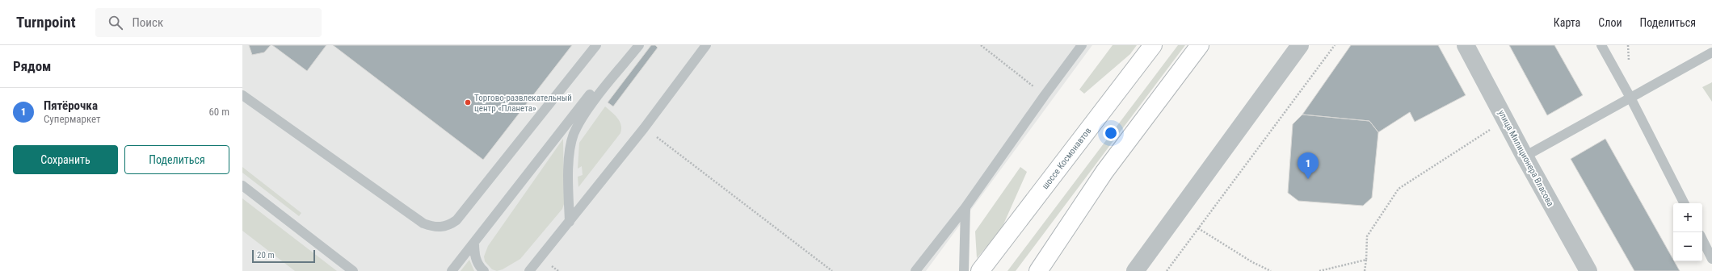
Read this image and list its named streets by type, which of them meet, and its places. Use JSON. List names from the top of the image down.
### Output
{
  "streets": {
    "main road": ["шоссе Космонавтов"],
    "street": ["улица Милиционера Власова"]
  },
  "places": ["Торгово-развлекательный центр «Планета»"],
  "scale_bar": "20 m",
  "page": {
    "header": "Turnpoint",
    "search": "Поиск",
    "nav": ["Карта", "Слои", "Поделиться"],
    "heading": "Рядом",
    "list": [
      {
        "mark": "1",
        "name": "Пятёрочка",
        "note": "Супермаркет",
        "value": "60 m"
      }
    ],
    "buttons": ["Сохранить", "Поделиться"],
    "pins": "1",
    "map_buttons": ["+", "−"],
    "scale": "20 m"
  }
}
